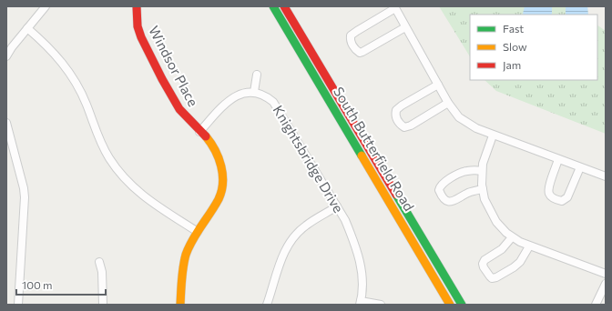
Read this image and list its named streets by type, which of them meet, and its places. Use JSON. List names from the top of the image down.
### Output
{
  "streets": {
    "main road": ["Windsor Place", "South Butterfield Road"],
    "street": ["Knightsbridge Drive"]
  },
  "legend": ["Fast", "Slow", "Jam"],
  "scale_bar": "100 m"
}
